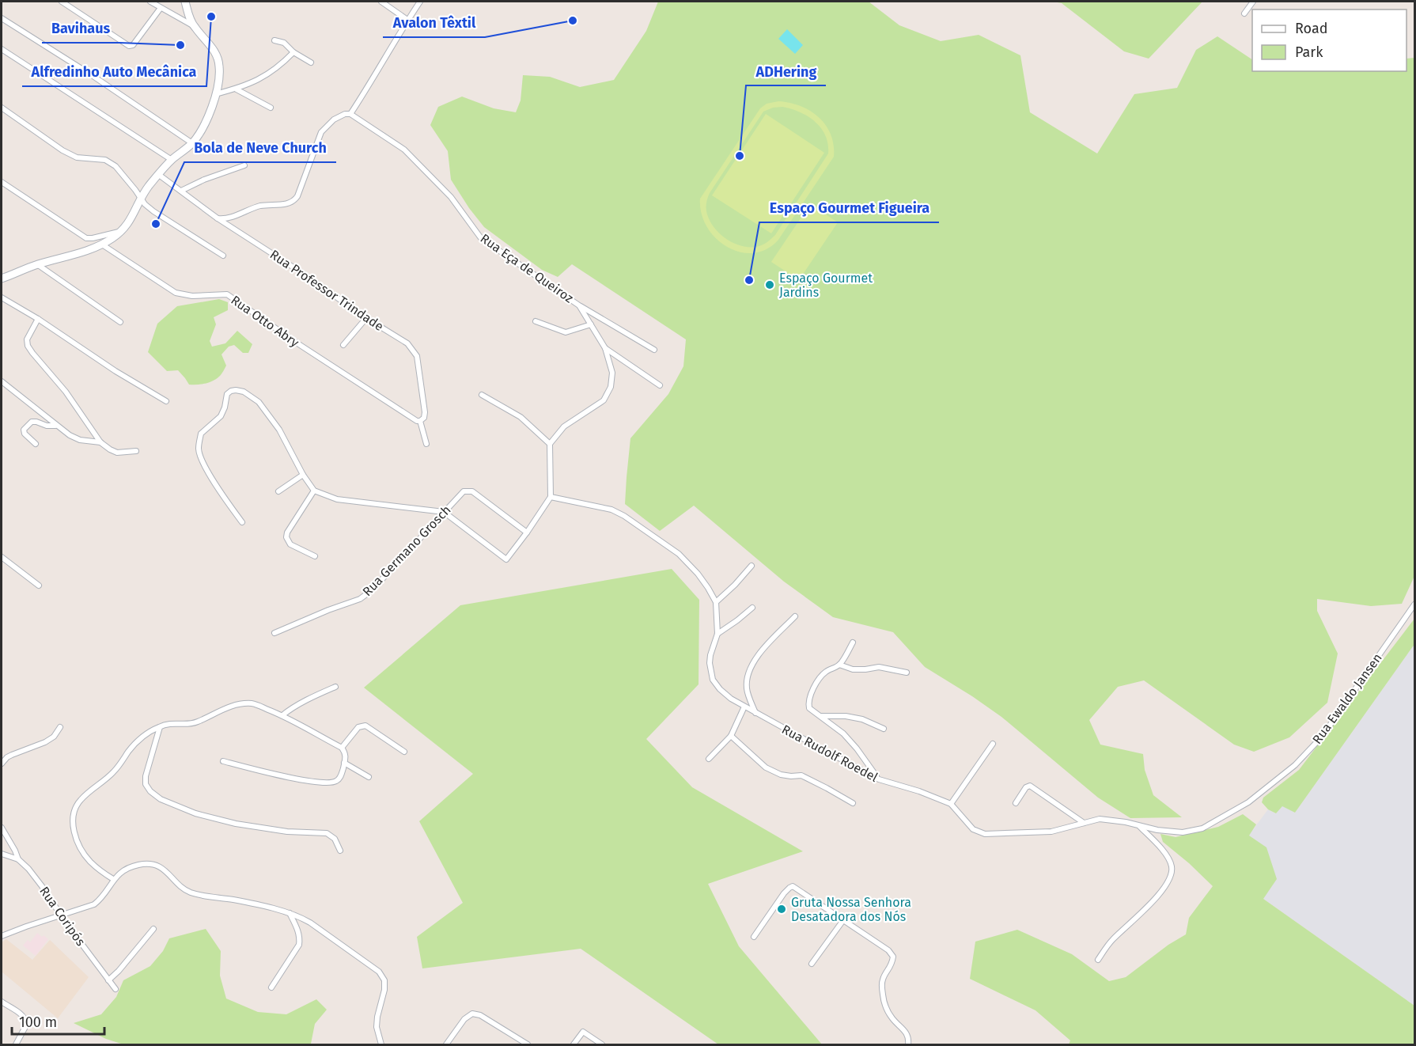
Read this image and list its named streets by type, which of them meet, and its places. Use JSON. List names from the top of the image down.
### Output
{
  "streets": {
    "street": [
      "Rua Eça de Queiroz",
      "Rua Professor Trindade",
      "Rua Otto Abry",
      "Rua Germano Grosch",
      "Rua Ewaldo Jansen",
      "Rua Rudolf Roedel",
      "Rua Coripós"
    ]
  },
  "crossings": [
    ["Rua Professor Trindade", "Rua Otto Abry"],
    ["Rua Ewaldo Jansen", "Rua Rudolf Roedel"]
  ],
  "places": [
    "Alfredinho Auto Mecânica",
    "Avalon Têxtil",
    "Bavihaus",
    "ADHering",
    "Bola de Neve Church",
    "Espaço Gourmet Figueira",
    "Espaço Gourmet Jardins",
    "Gruta Nossa Senhora Desatadora dos Nós"
  ],
  "legend": ["Road", "Park"],
  "scale_bar": "100 m"
}
